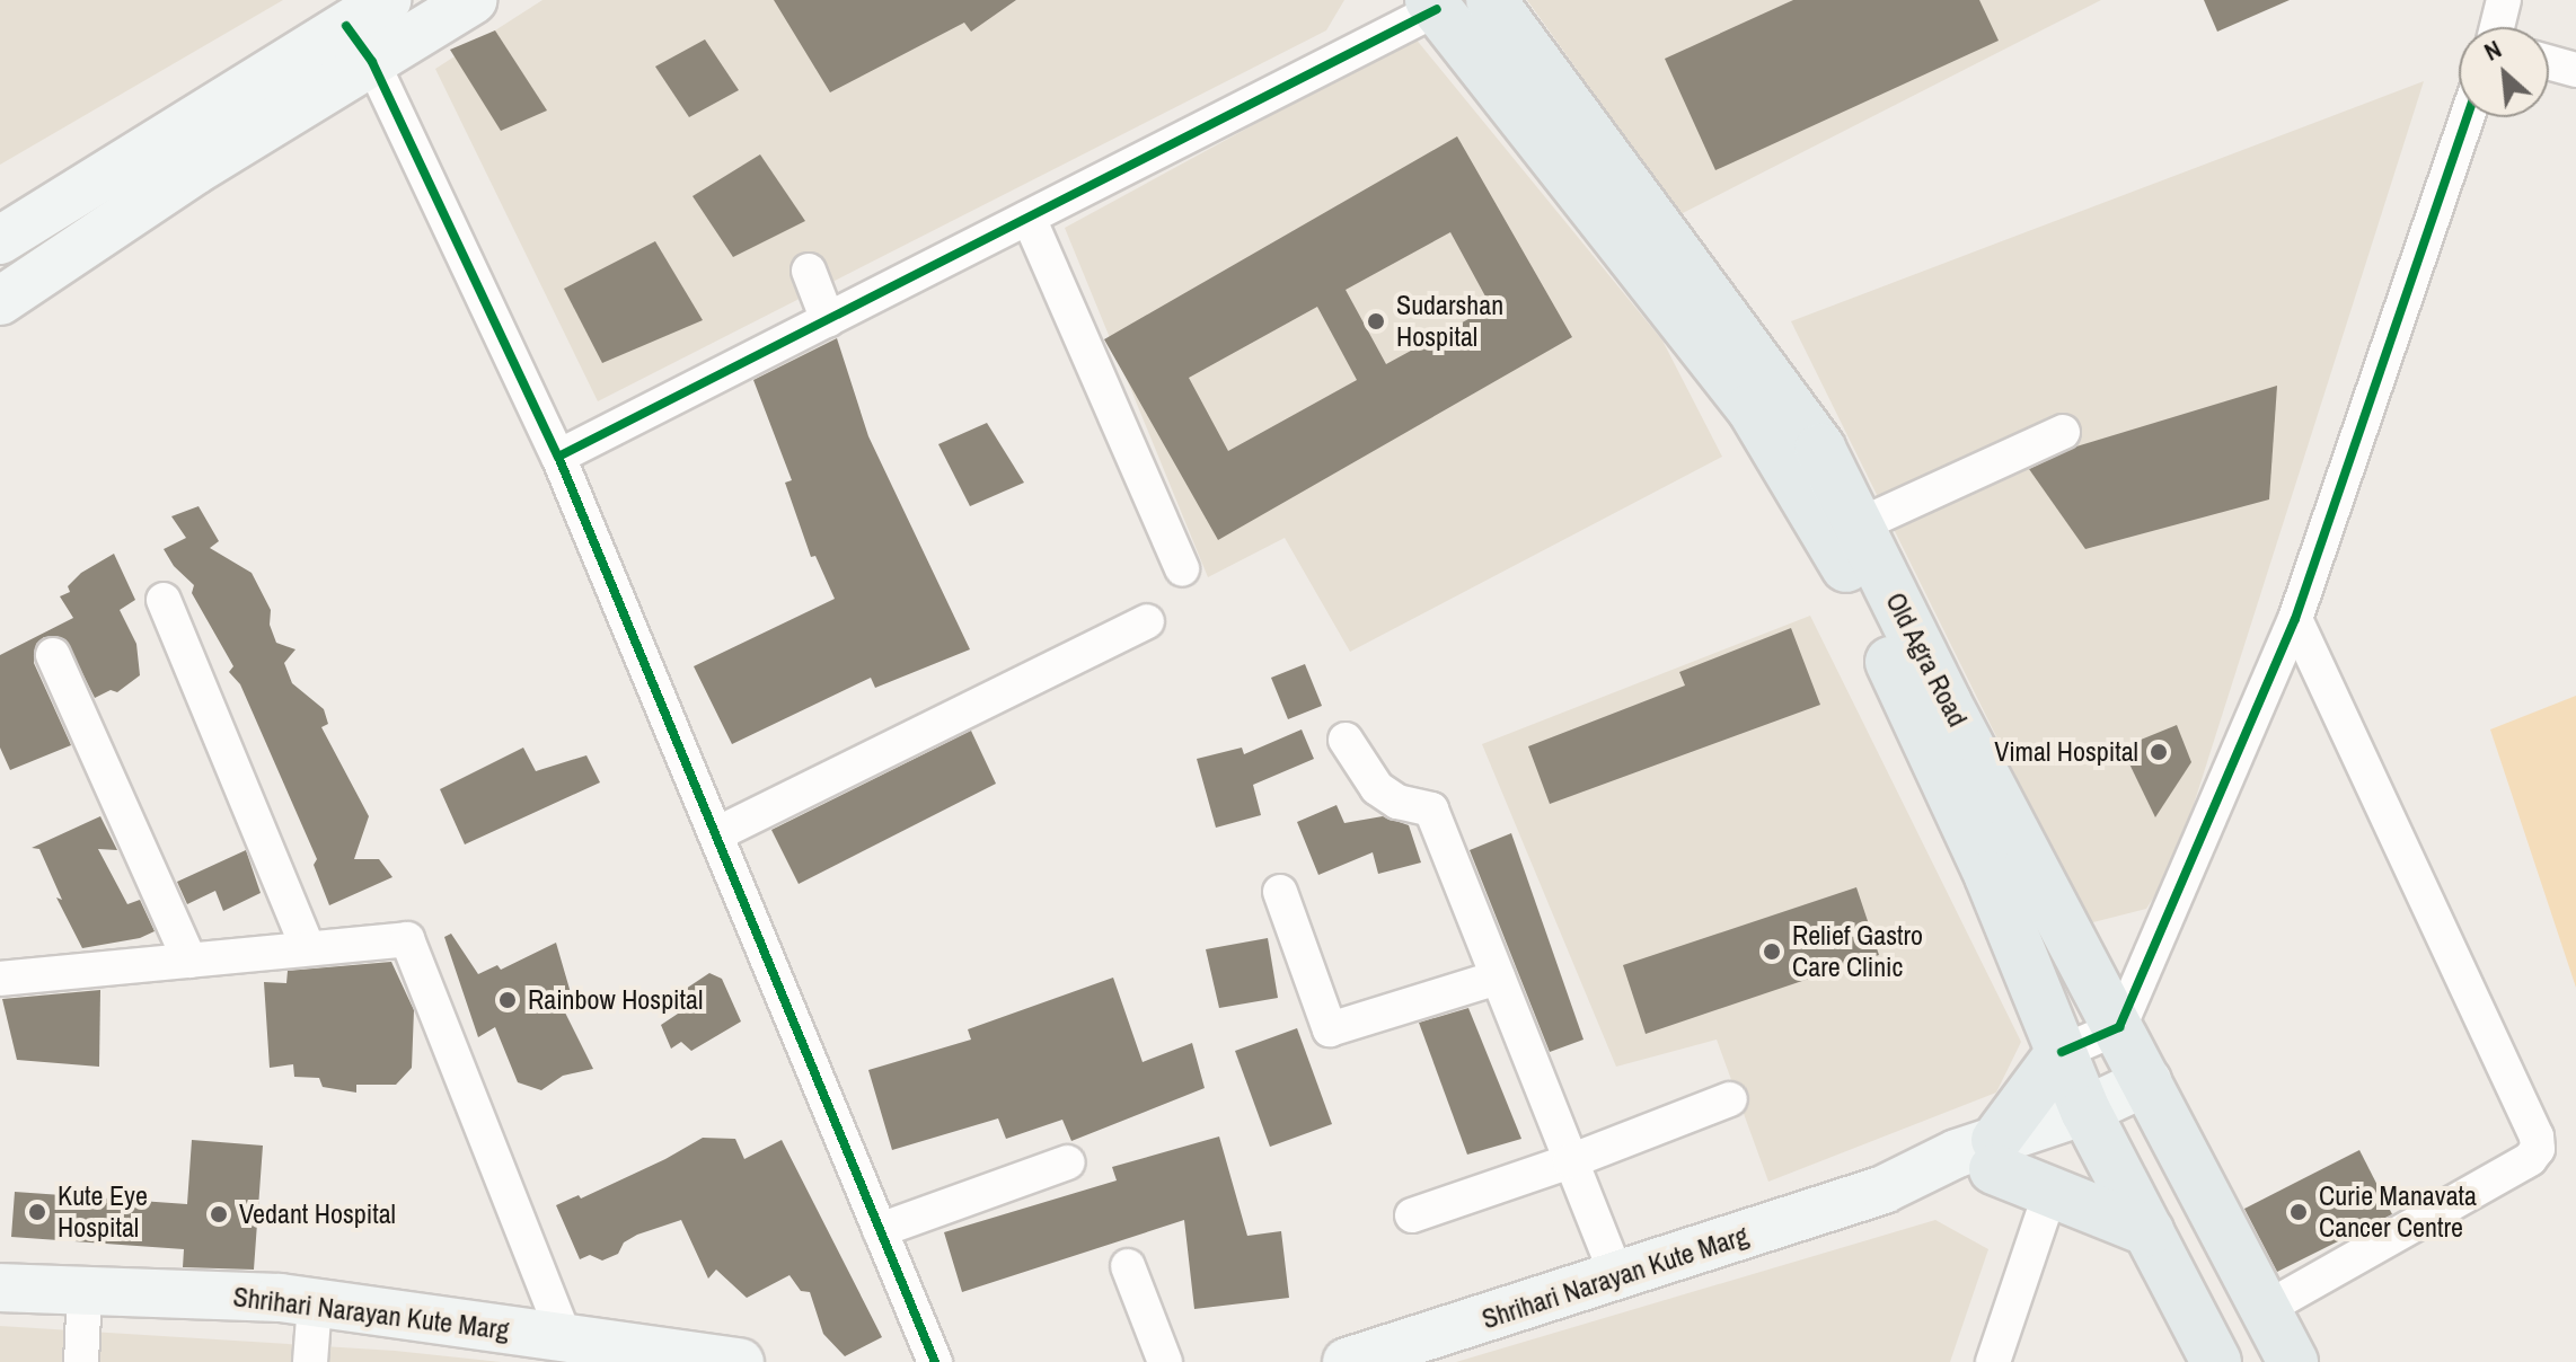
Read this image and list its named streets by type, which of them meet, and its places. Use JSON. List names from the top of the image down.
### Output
{
  "streets": {
    "main road": ["Old Agra Road"],
    "street": ["Shrihari Narayan Kute Marg"]
  },
  "crossings": [
    ["Old Agra Road", "Shrihari Narayan Kute Marg"]
  ],
  "places": [
    "Sudarshan Hospital",
    "Vimal Hospital",
    "Relief Gastro Care Clinic",
    "Rainbow Hospital",
    "Kute Eye Hospital",
    "Curie Manavata Cancer Centre",
    "Vedant Hospital"
  ],
  "north": "top left"
}
